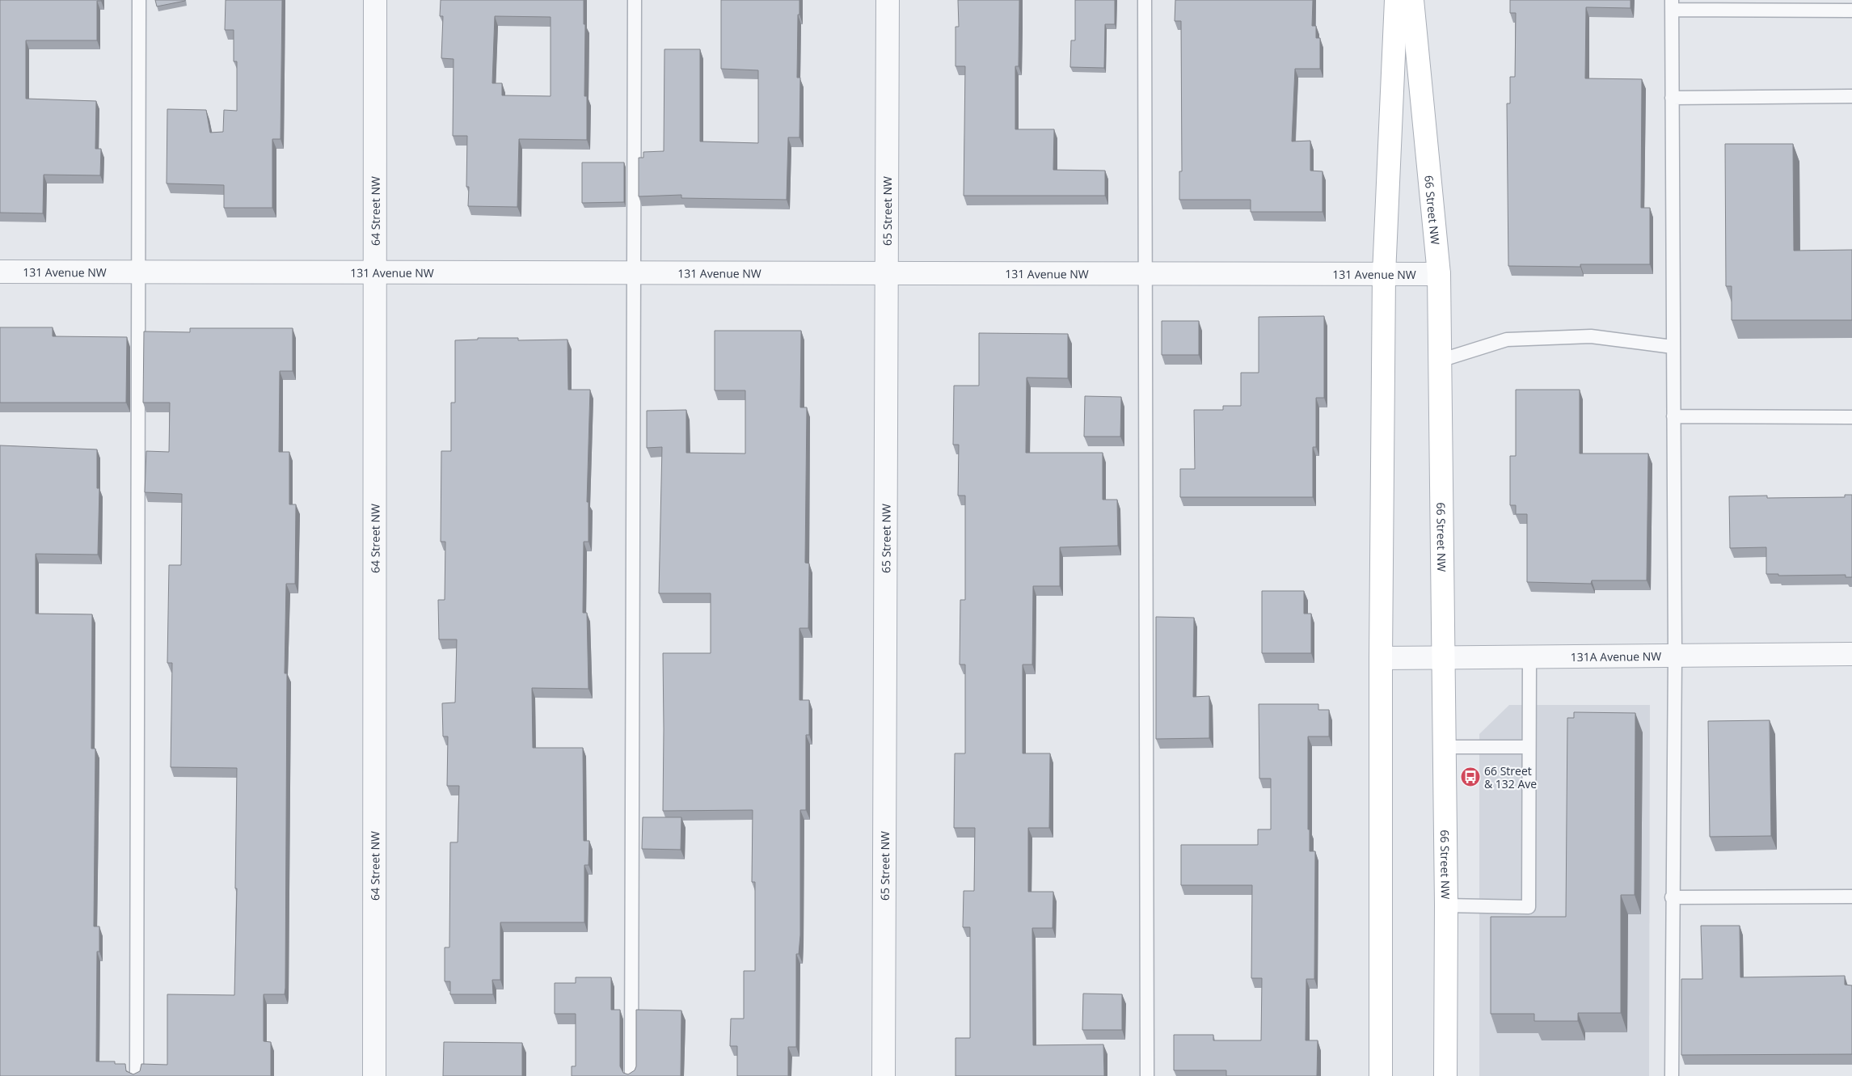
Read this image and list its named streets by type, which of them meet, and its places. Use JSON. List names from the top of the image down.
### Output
{
  "streets": {
    "main road": ["66 Street NW"],
    "street": [
      "64 Street NW",
      "65 Street NW",
      "131 Avenue NW",
      "131A Avenue NW"
    ]
  },
  "crossings": [
    ["66 Street NW", "131 Avenue NW"],
    ["66 Street NW", "131A Avenue NW"],
    ["64 Street NW", "131 Avenue NW"],
    ["65 Street NW", "131 Avenue NW"]
  ],
  "places": {
    "bus stop": ["66 Street & 132 Ave"]
  }
}
